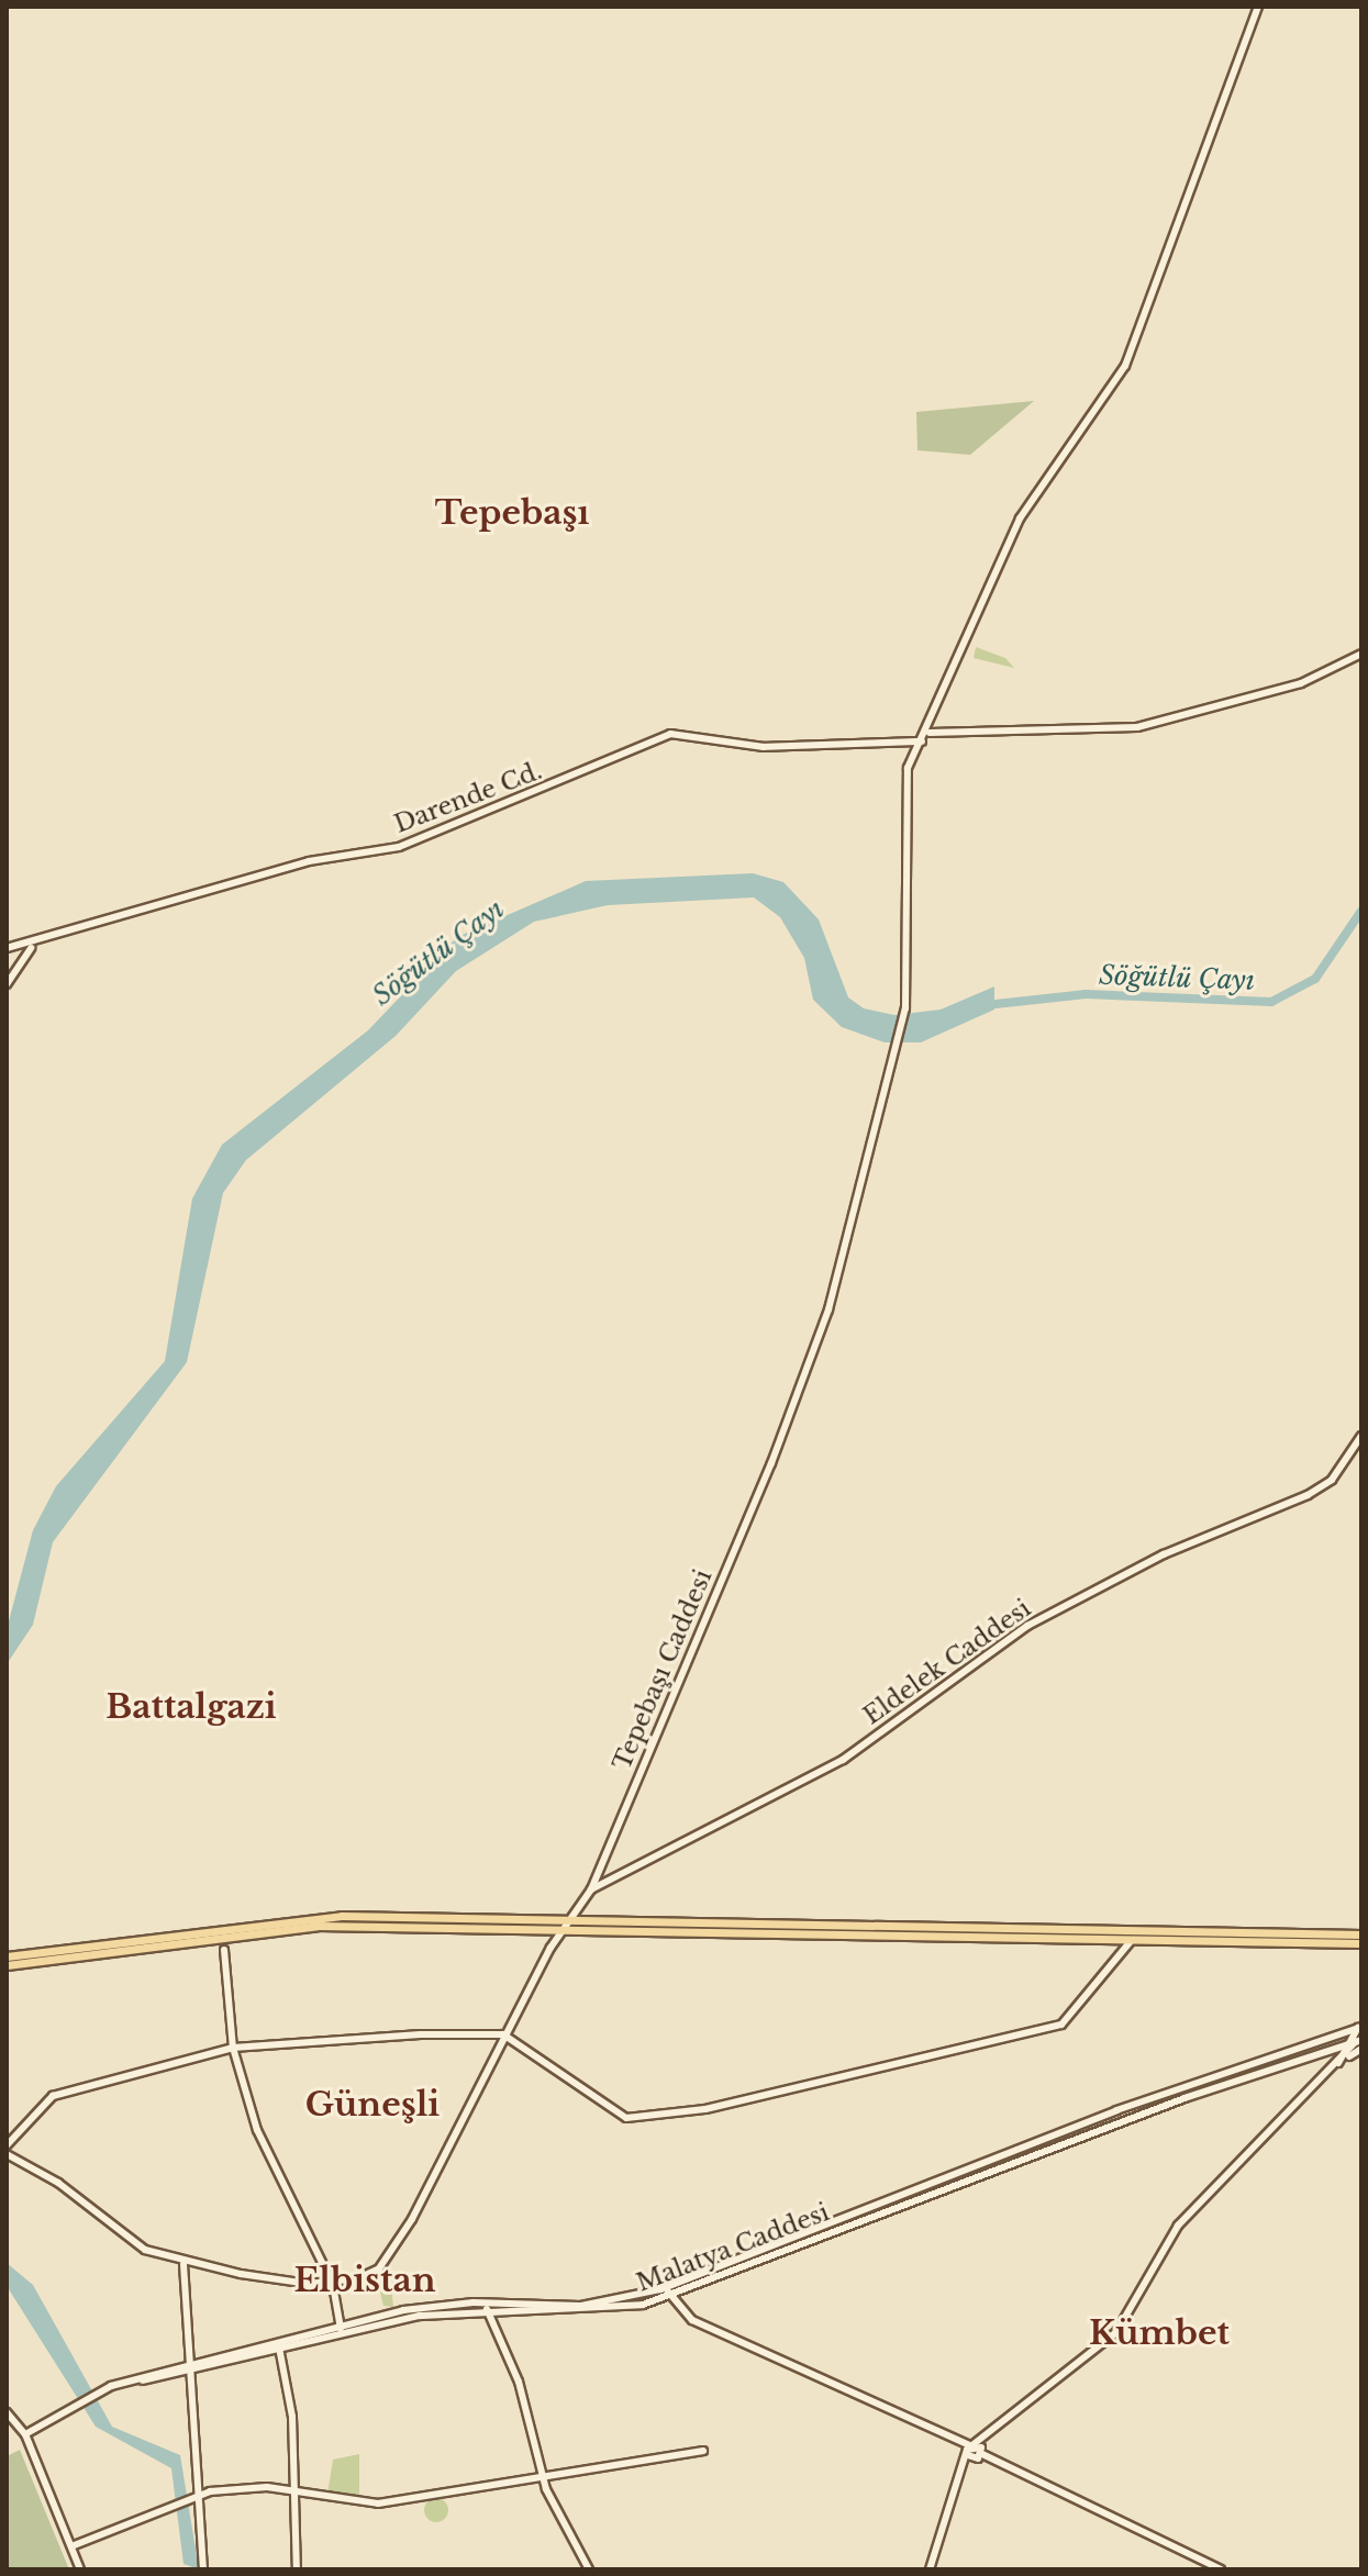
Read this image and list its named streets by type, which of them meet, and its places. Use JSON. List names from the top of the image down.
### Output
{
  "streets": {
    "street": [
      "Darende Cd.",
      "Eldelek Caddesi",
      "Tepebaşı Caddesi",
      "Malatya Caddesi"
    ]
  },
  "crossings": [
    ["Darende Cd.", "Tepebaşı Caddesi"],
    ["Eldelek Caddesi", "Tepebaşı Caddesi"]
  ],
  "districts": [
    "Tepebaşı",
    "Battalgazi",
    "Güneşli",
    "Elbistan",
    "Kümbet"
  ],
  "water": ["Söğütlü Çayı"]
}
